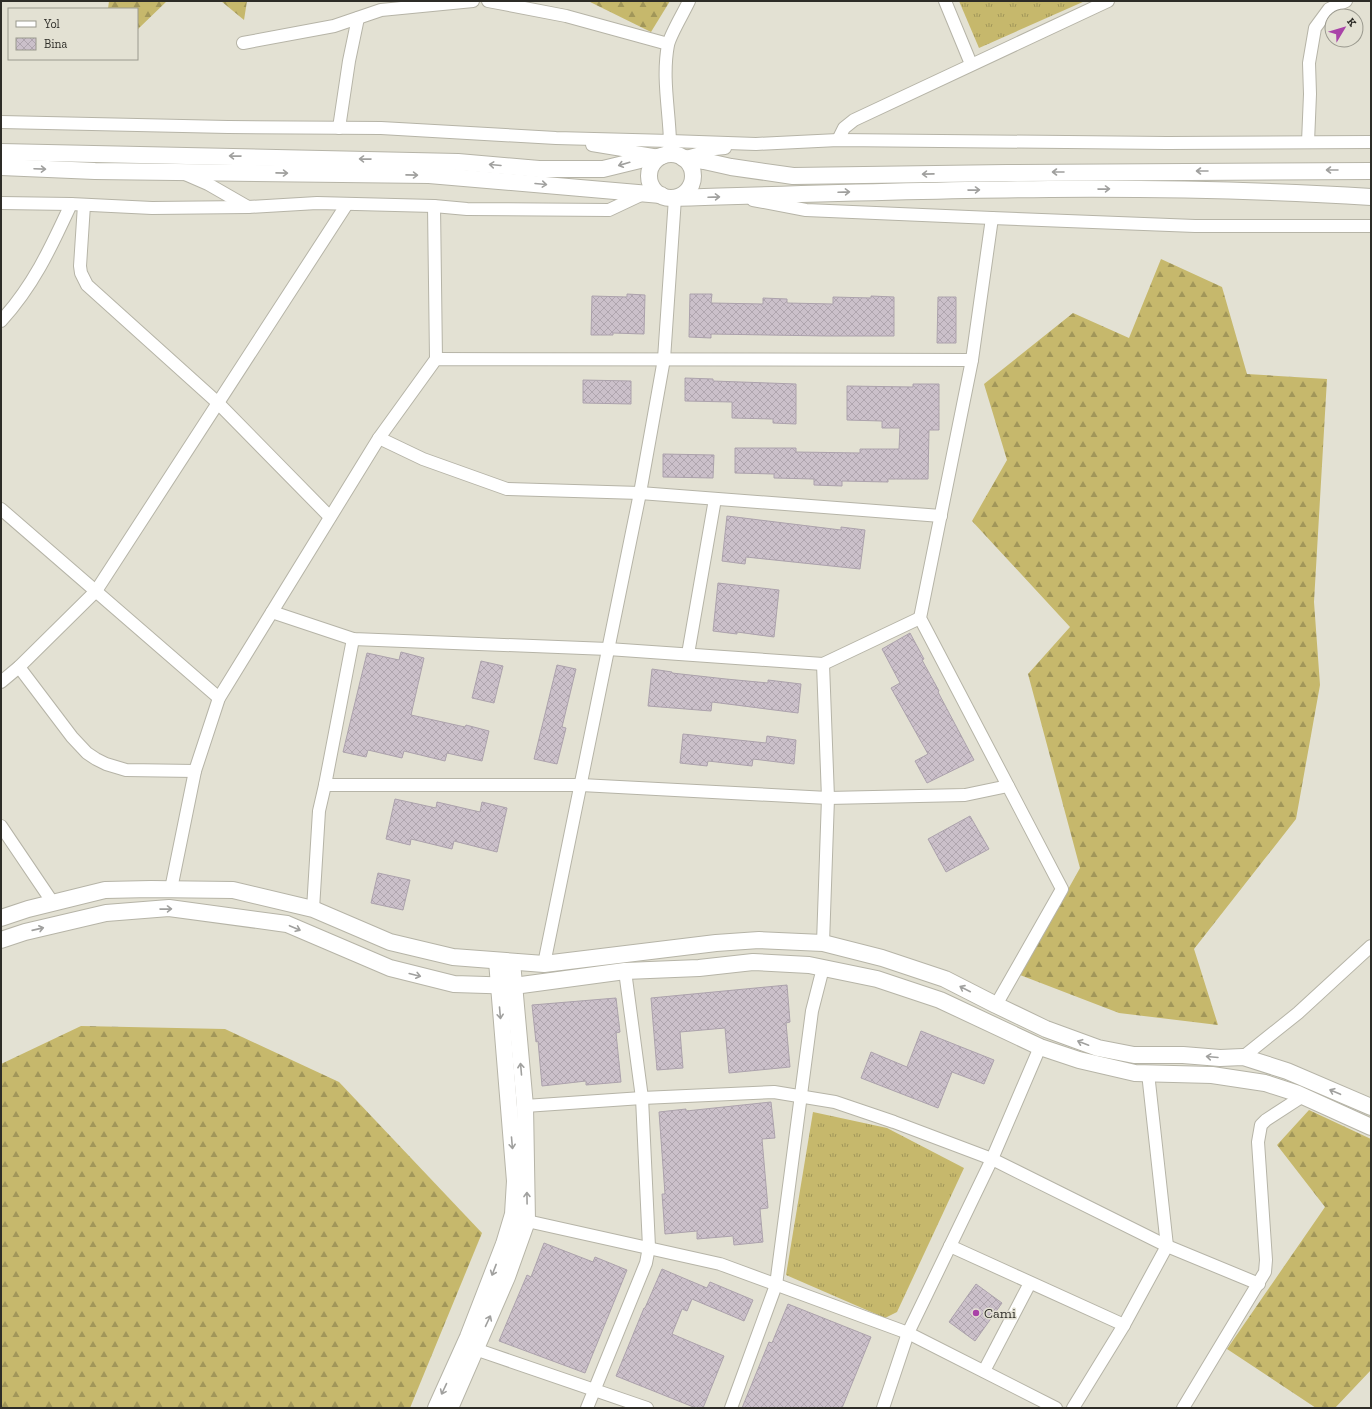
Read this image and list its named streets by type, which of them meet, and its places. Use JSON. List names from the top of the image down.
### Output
{
  "places": ["Cami"],
  "legend": ["Yol", "Bina"],
  "north": "top right"
}
